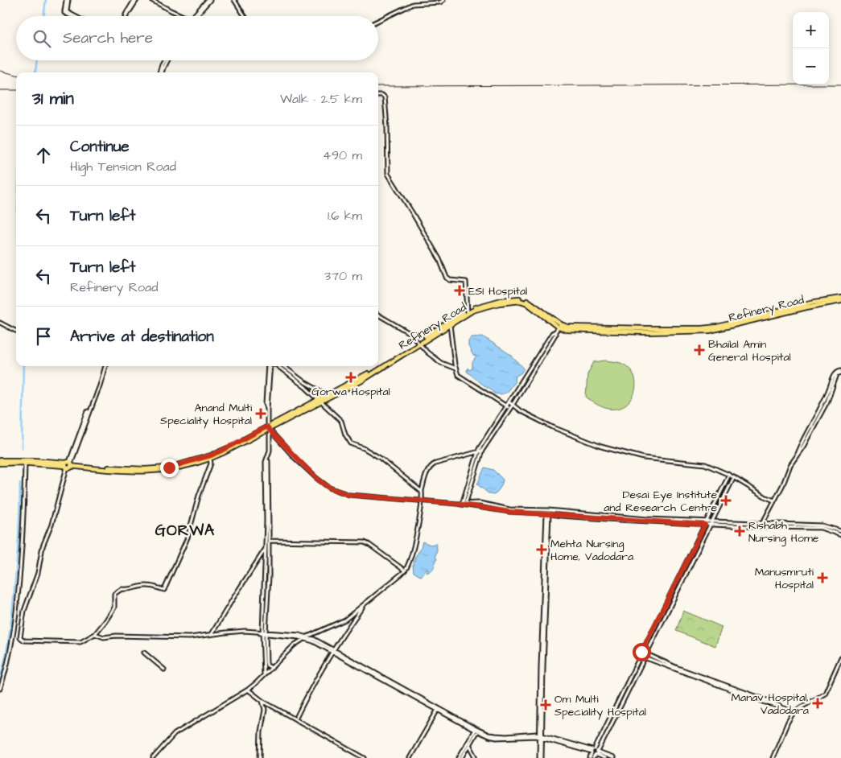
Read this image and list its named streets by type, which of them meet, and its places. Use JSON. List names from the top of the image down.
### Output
{
  "streets": {
    "main road": ["Refinery Road"]
  },
  "districts": ["GORWA"],
  "places": {
    "health": [
      "ESI Hospital",
      "Bhailal Amin General Hospital",
      "Gorwa Hospital",
      "Anand Multi Speciality Hospital",
      "Desai Eye Institute and Research Centre",
      "Rishabh Nursing Home",
      "Mehta Nursing Home, Vadodara",
      "Manusmruti Hospital",
      "Manav Hospital, Vadodara",
      "Om Multi Speciality Hospital"
    ]
  },
  "page": {
    "map_buttons": ["+", "−"],
    "search": "Search here",
    "heading": ["31 min", "Walk · 2.5 km"],
    "list": [
      ["Continue", "High Tension Road", "490 m"],
      ["Turn left", "1.6 km"],
      ["Turn left", "Refinery Road", "370 m"],
      "Arrive at destination"
    ]
  }
}
